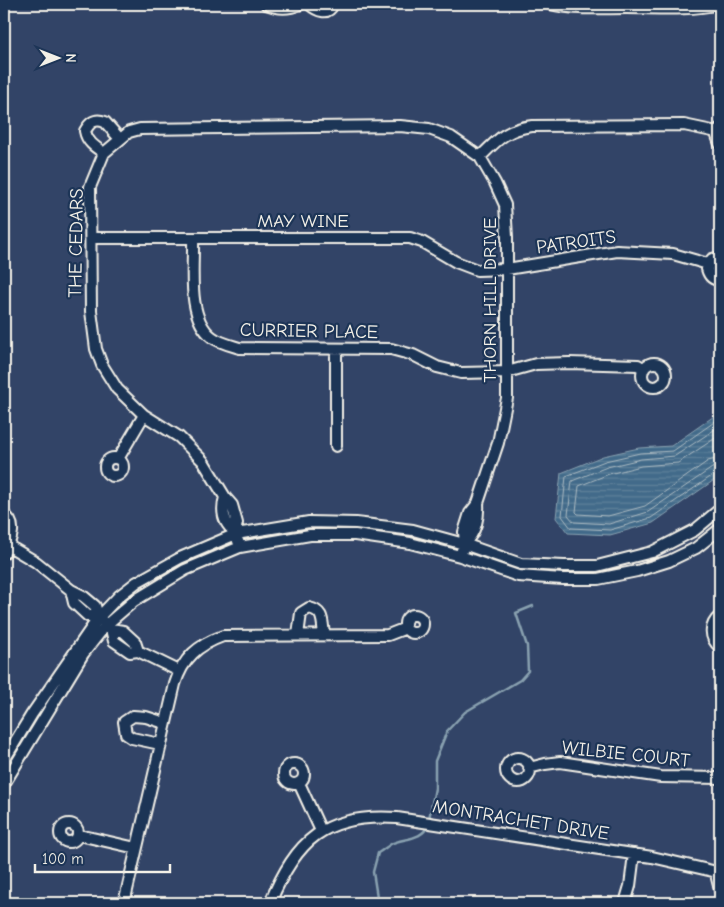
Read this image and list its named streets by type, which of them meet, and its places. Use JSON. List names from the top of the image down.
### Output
{
  "streets": {
    "street": [
      "MAY WINE",
      "PATROITS",
      "THE CEDARS",
      "THORN HILL DRIVE",
      "CURRIER PLACE",
      "WILBIE COURT",
      "MONTRACHET DRIVE"
    ]
  },
  "crossings": [
    ["MAY WINE", "PATROITS"],
    ["MAY WINE", "THE CEDARS"],
    ["MAY WINE", "THORN HILL DRIVE"],
    ["MAY WINE", "CURRIER PLACE"],
    ["PATROITS", "THORN HILL DRIVE"],
    ["THE CEDARS", "THORN HILL DRIVE"],
    ["THORN HILL DRIVE", "CURRIER PLACE"]
  ],
  "scale_bar": "100 m",
  "north": "right"
}
